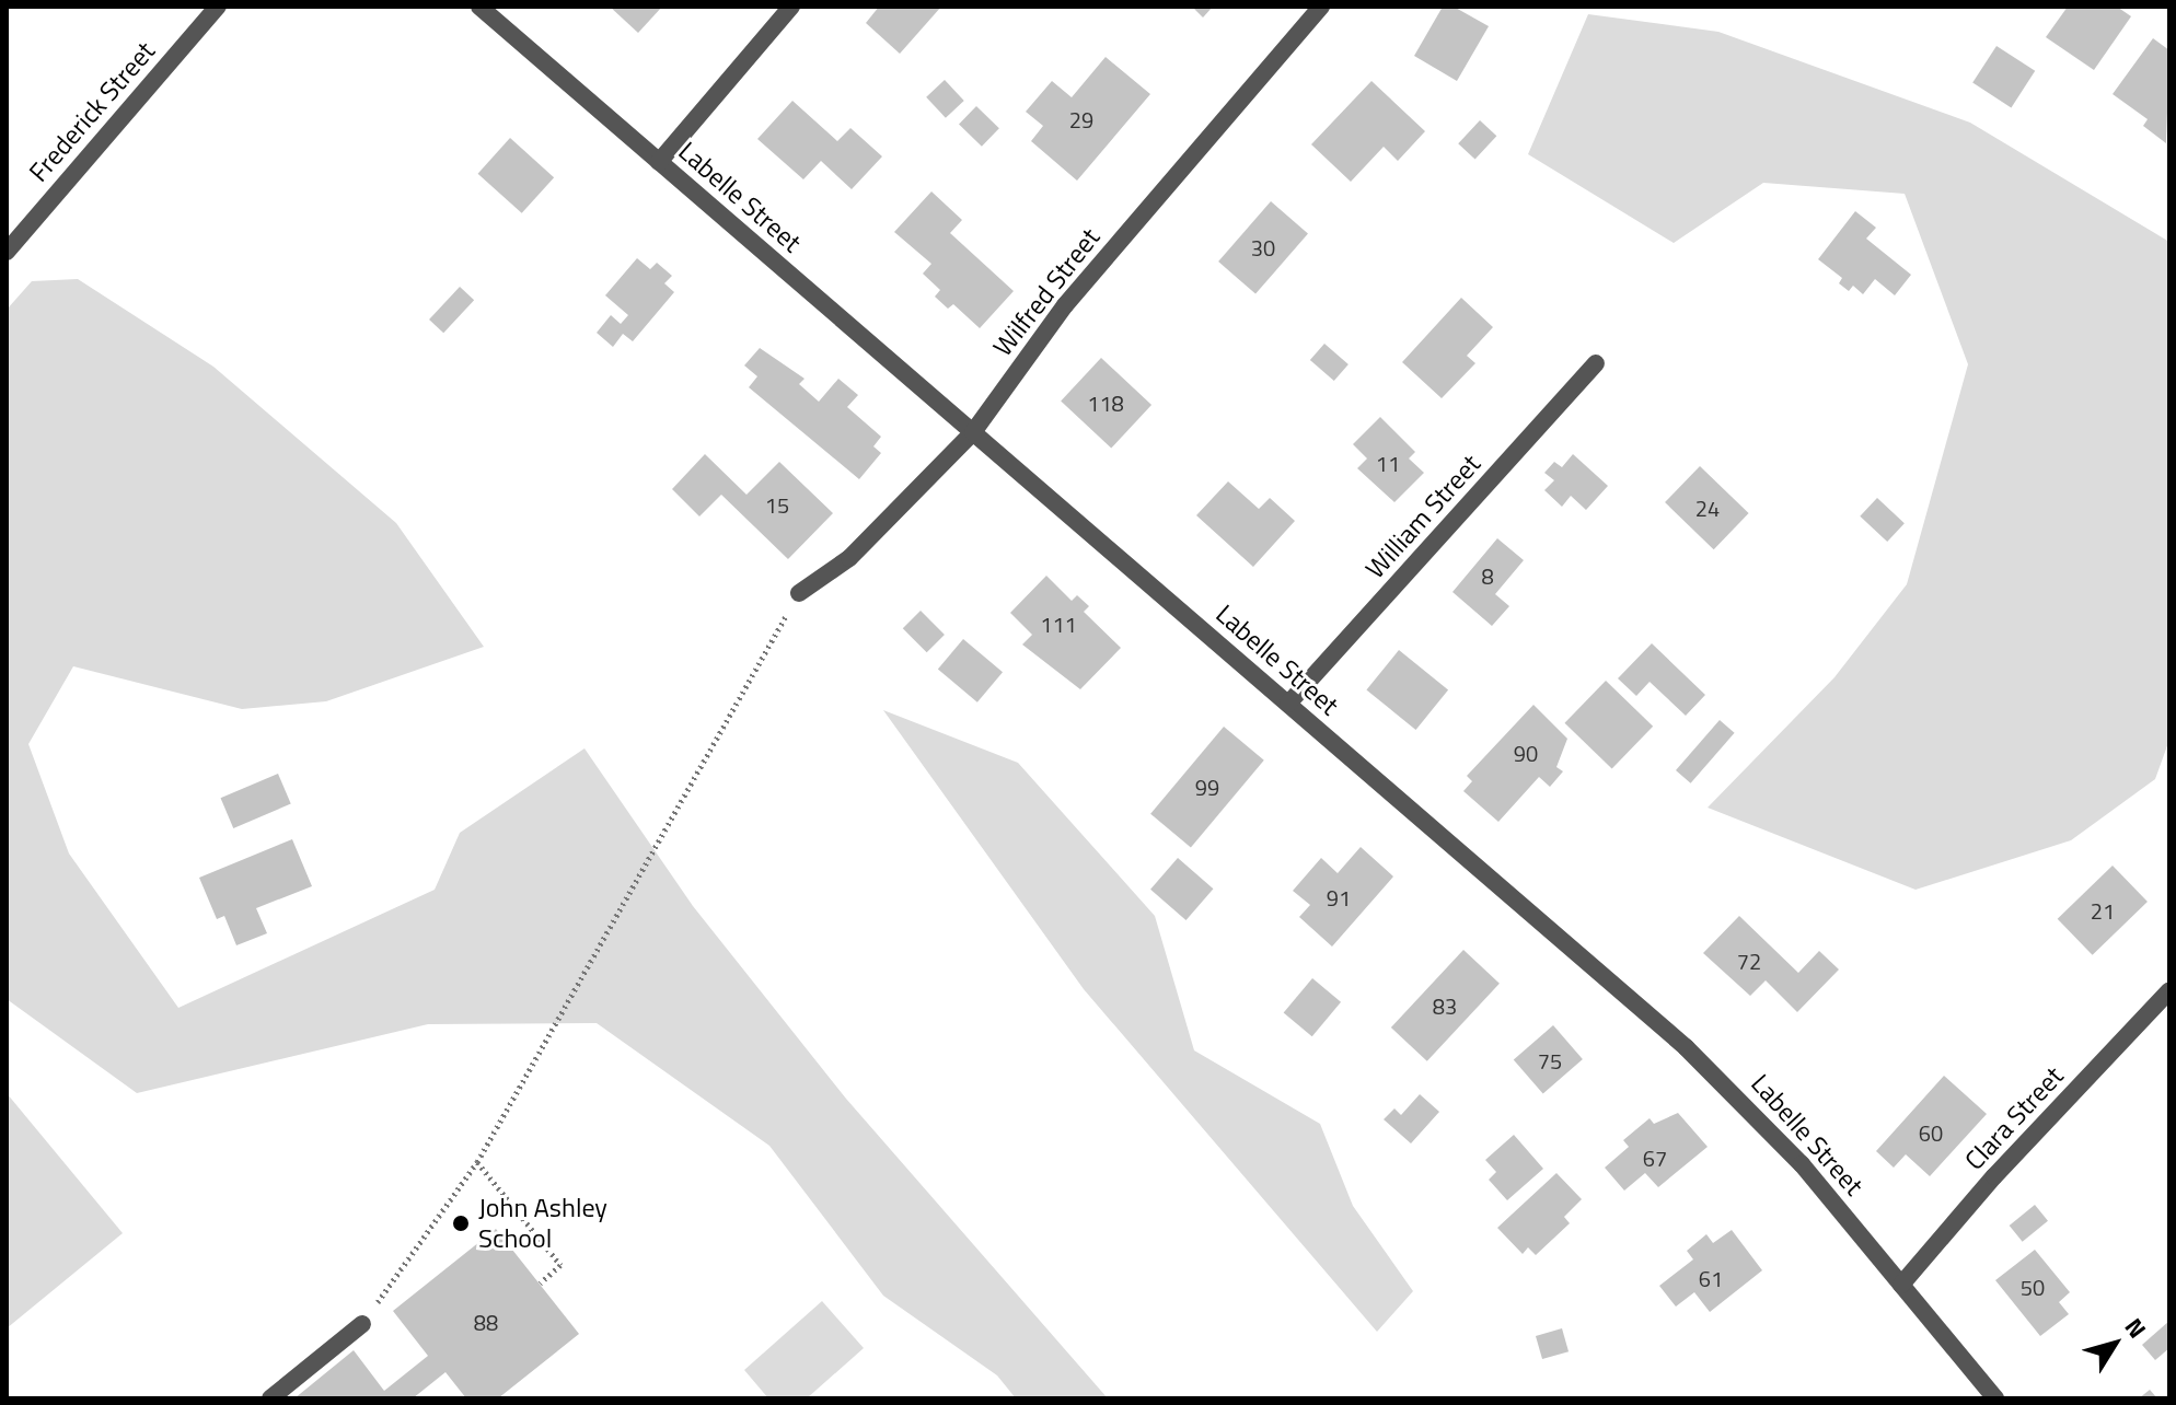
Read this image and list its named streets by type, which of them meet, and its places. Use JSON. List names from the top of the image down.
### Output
{
  "streets": {
    "street": [
      "Frederick Street",
      "Labelle Street",
      "Wilfred Street",
      "William Street",
      "Clara Street"
    ]
  },
  "crossings": [
    ["Labelle Street", "Wilfred Street"],
    ["Labelle Street", "William Street"],
    ["Labelle Street", "Clara Street"]
  ],
  "places": ["John Ashley School"],
  "house_numbers": [
    "29",
    "30",
    "118",
    "11",
    "15",
    "24",
    "8",
    "111",
    "90",
    "99",
    "91",
    "21",
    "72",
    "83",
    "75",
    "60",
    "67",
    "61",
    "50",
    "88"
  ],
  "north": "top right"
}
